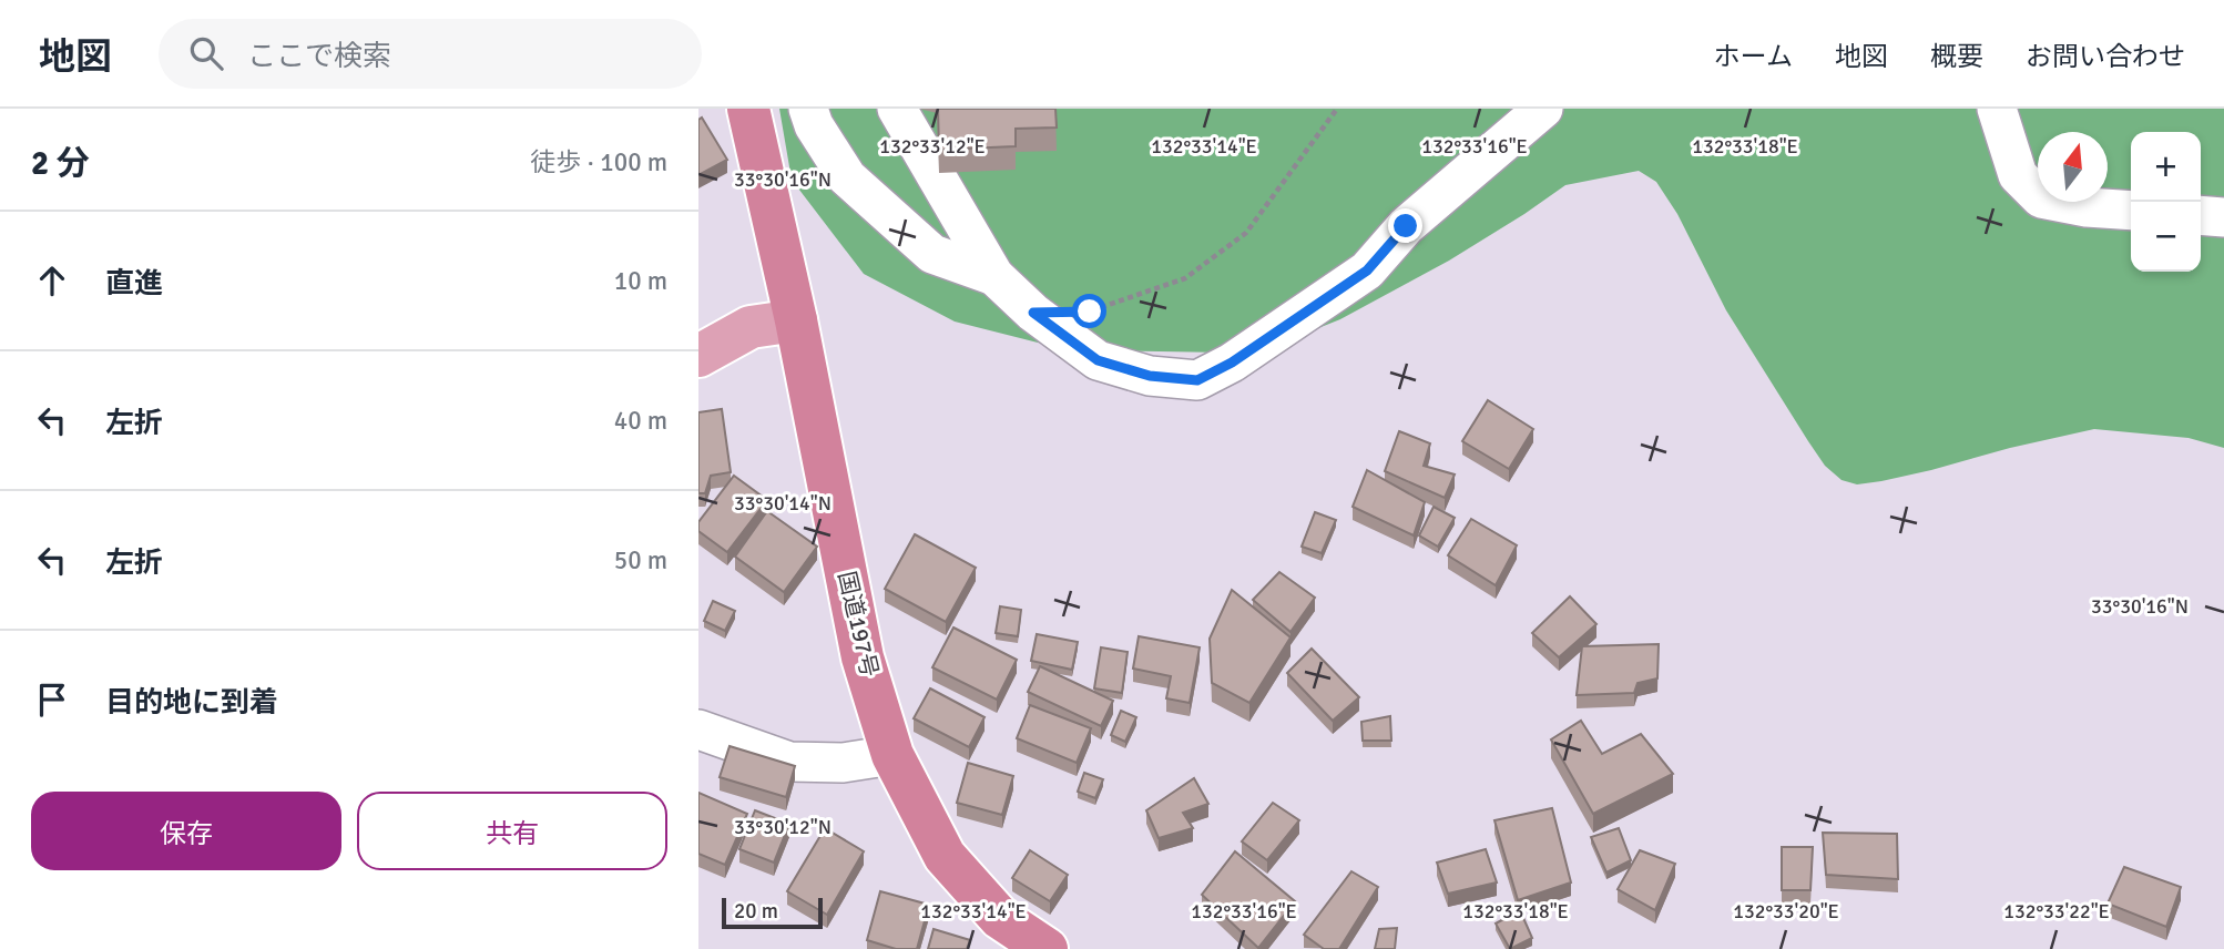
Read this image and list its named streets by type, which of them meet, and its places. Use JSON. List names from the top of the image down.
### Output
{
  "streets": {
    "highway": ["国道197号"]
  },
  "scale_bar": "20 m",
  "north": "top",
  "page": {
    "header": "地図",
    "search": "ここで検索",
    "nav": [
      "ホーム",
      "地図",
      "概要",
      "お問い合わせ"
    ],
    "heading": ["2 分", "徒歩 · 100 m"],
    "map_buttons": ["+", "−"],
    "list": [
      ["直進", "10 m"],
      ["左折", "40 m"],
      ["左折", "50 m"],
      "目的地に到着"
    ],
    "buttons": ["保存", "共有"],
    "scale": "20 m"
  },
  "coordinates": [
    "132°33'12\"E",
    "132°33'14\"E",
    "132°33'16\"E",
    "132°33'18\"E",
    "33°30'16\"N",
    "33°30'14\"N",
    "33°30'12\"N",
    "132°33'20\"E",
    "132°33'22\"E"
  ]
}
